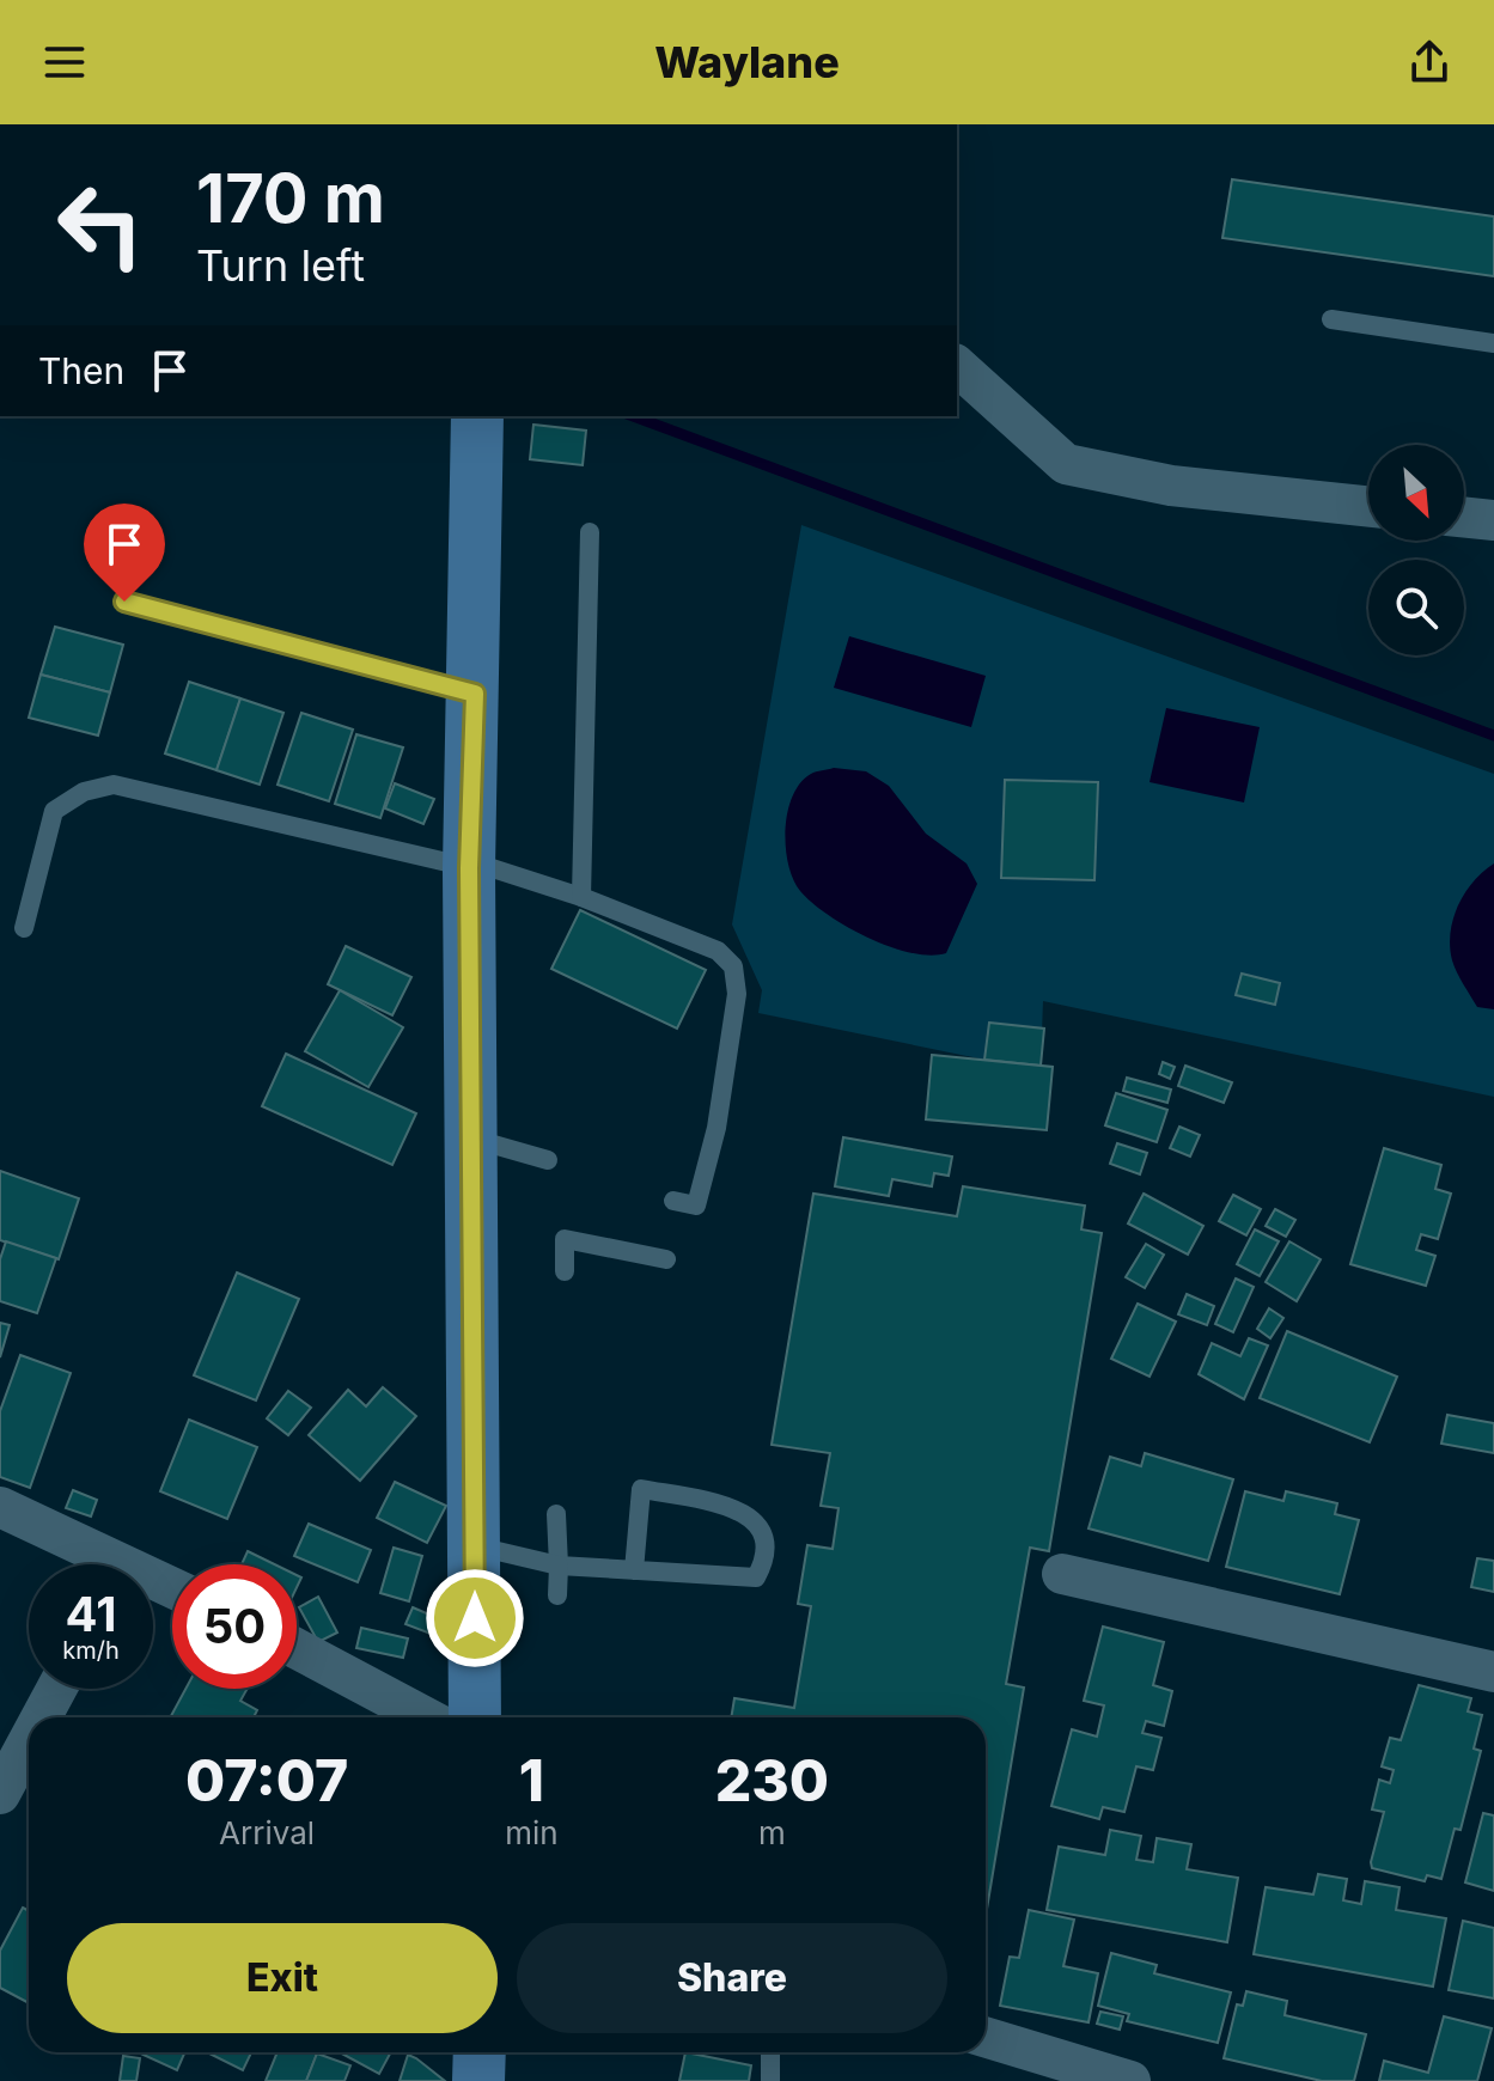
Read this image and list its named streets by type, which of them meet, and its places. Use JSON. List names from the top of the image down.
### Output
{
  "north": "bottom right",
  "page": {
    "header": "Waylane",
    "turn": ["170 m", "Turn left"],
    "then": "Then",
    "speed": "41 km/h",
    "limit": "50",
    "eta": [
      "07:07",
      "Arrival",
      "1",
      "min",
      "230",
      "m"
    ],
    "buttons": ["Exit", "Share"]
  }
}
